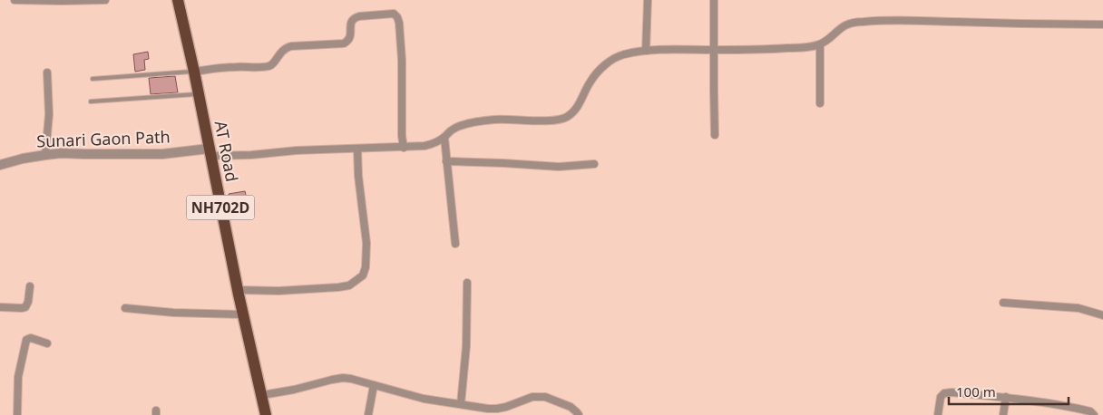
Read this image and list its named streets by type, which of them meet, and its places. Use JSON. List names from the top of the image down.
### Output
{
  "streets": {
    "highway": ["AT Road", "NH702D"],
    "street": ["Sunari Gaon Path"]
  },
  "crossings": [
    ["Sunari Gaon Path", "AT Road"]
  ],
  "scale_bar": "100 m"
}
